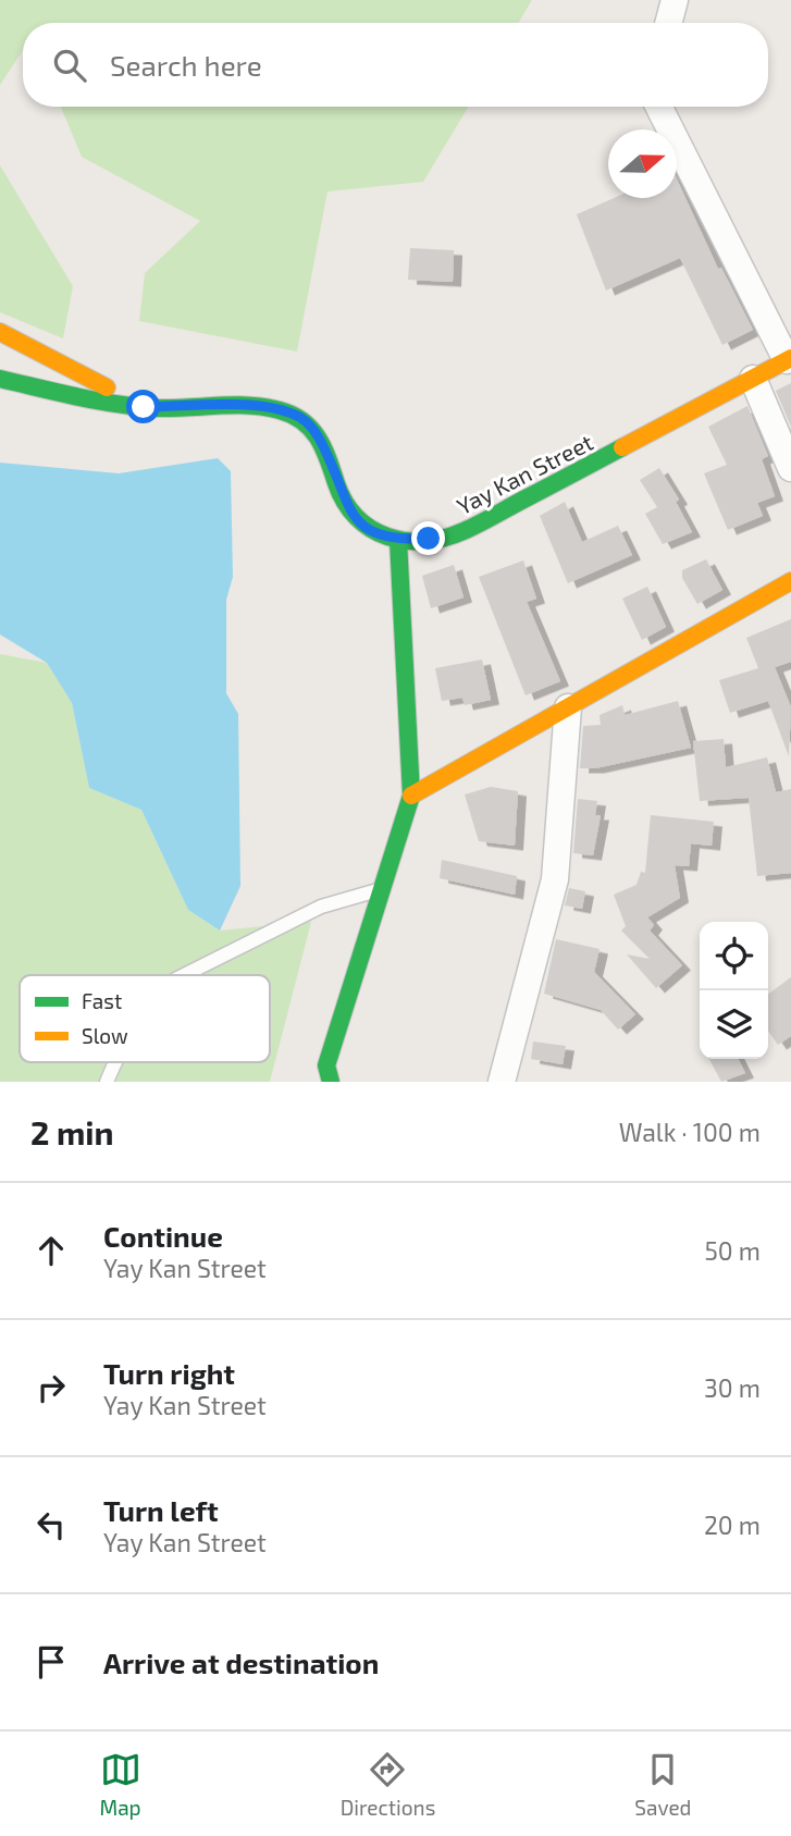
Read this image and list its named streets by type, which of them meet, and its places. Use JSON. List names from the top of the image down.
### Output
{
  "streets": {
    "main road": ["Yay Kan Street"]
  },
  "legend": ["Fast", "Slow"],
  "north": "right",
  "page": {
    "search": "Search here",
    "heading": ["2 min", "Walk · 100 m"],
    "list": [
      ["Continue", "Yay Kan Street", "50 m"],
      ["Turn right", "Yay Kan Street", "30 m"],
      ["Turn left", "Yay Kan Street", "20 m"],
      "Arrive at destination"
    ],
    "nav": ["Map", "Directions", "Saved"]
  }
}
